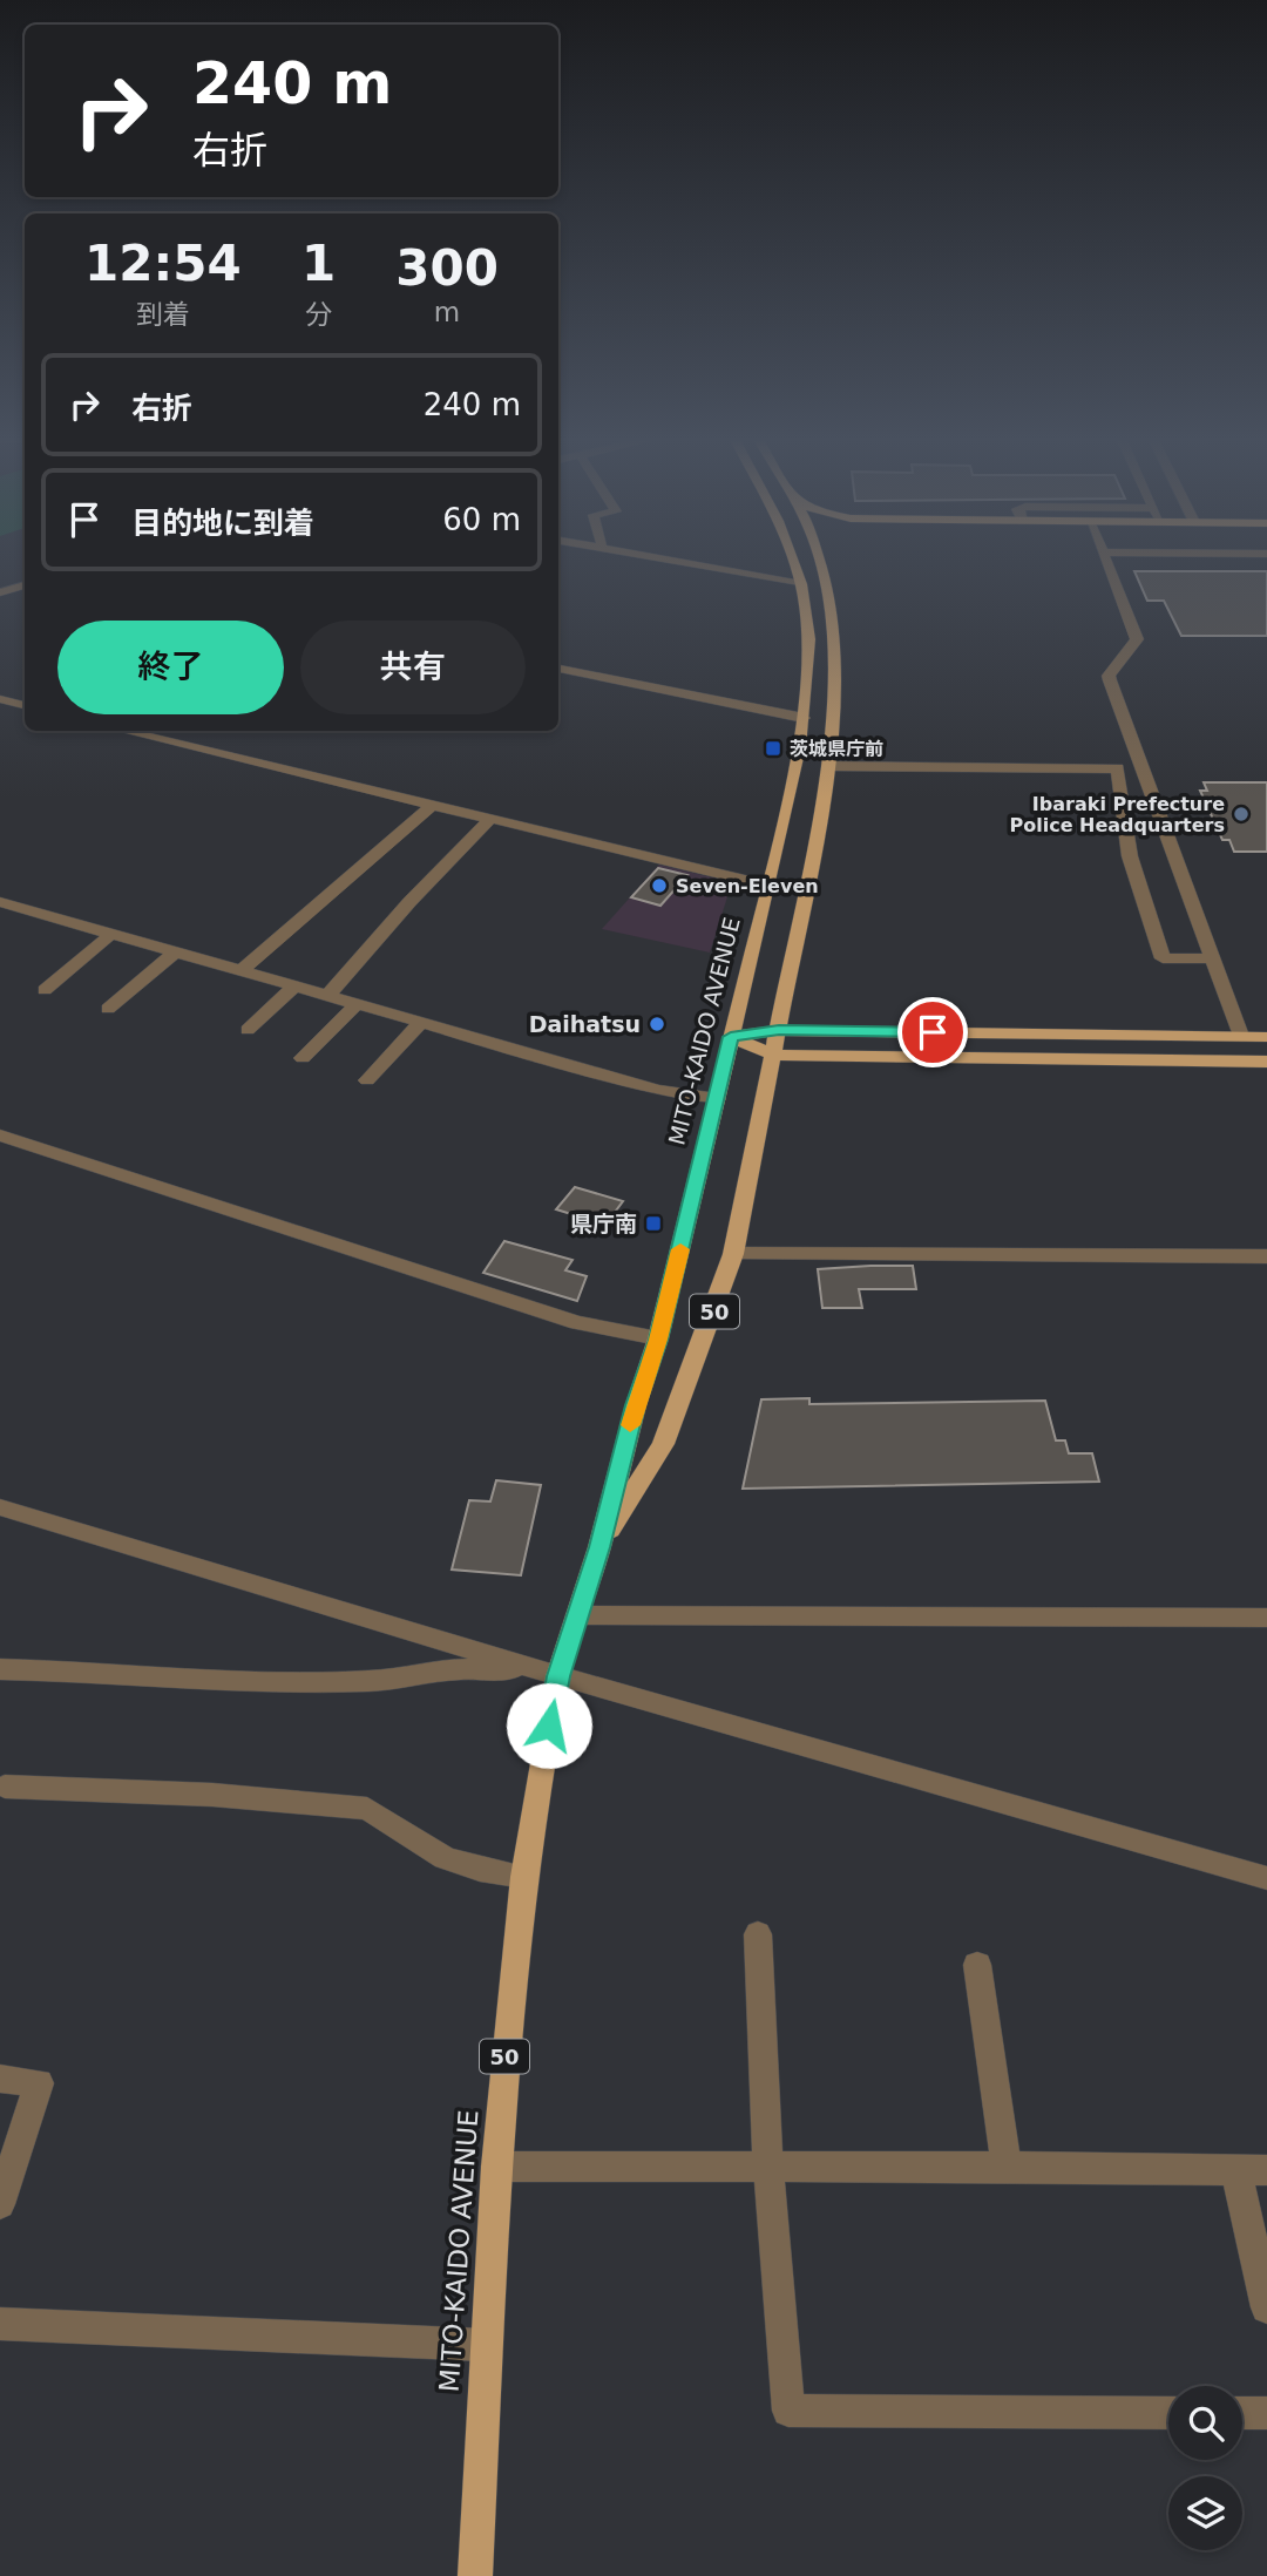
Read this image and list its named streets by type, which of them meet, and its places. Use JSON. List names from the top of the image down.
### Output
{
  "streets": {
    "main road": ["MITO-KAIDO AVENUE", "50"]
  },
  "places": {
    "transit": ["茨城県庁前", "県庁南"],
    "other": ["Ibaraki Prefecture Police Headquarters", "Seven-Eleven", "Daihatsu"]
  },
  "page": {
    "turn": ["240 m", "右折"],
    "eta": [
      "12:54",
      "到着",
      "1",
      "分",
      "300",
      "m"
    ],
    "list": [
      {
        "name": "右折",
        "value": "240 m"
      },
      {
        "name": "目的地に到着",
        "value": "60 m"
      }
    ],
    "buttons": ["終了", "共有"]
  }
}
